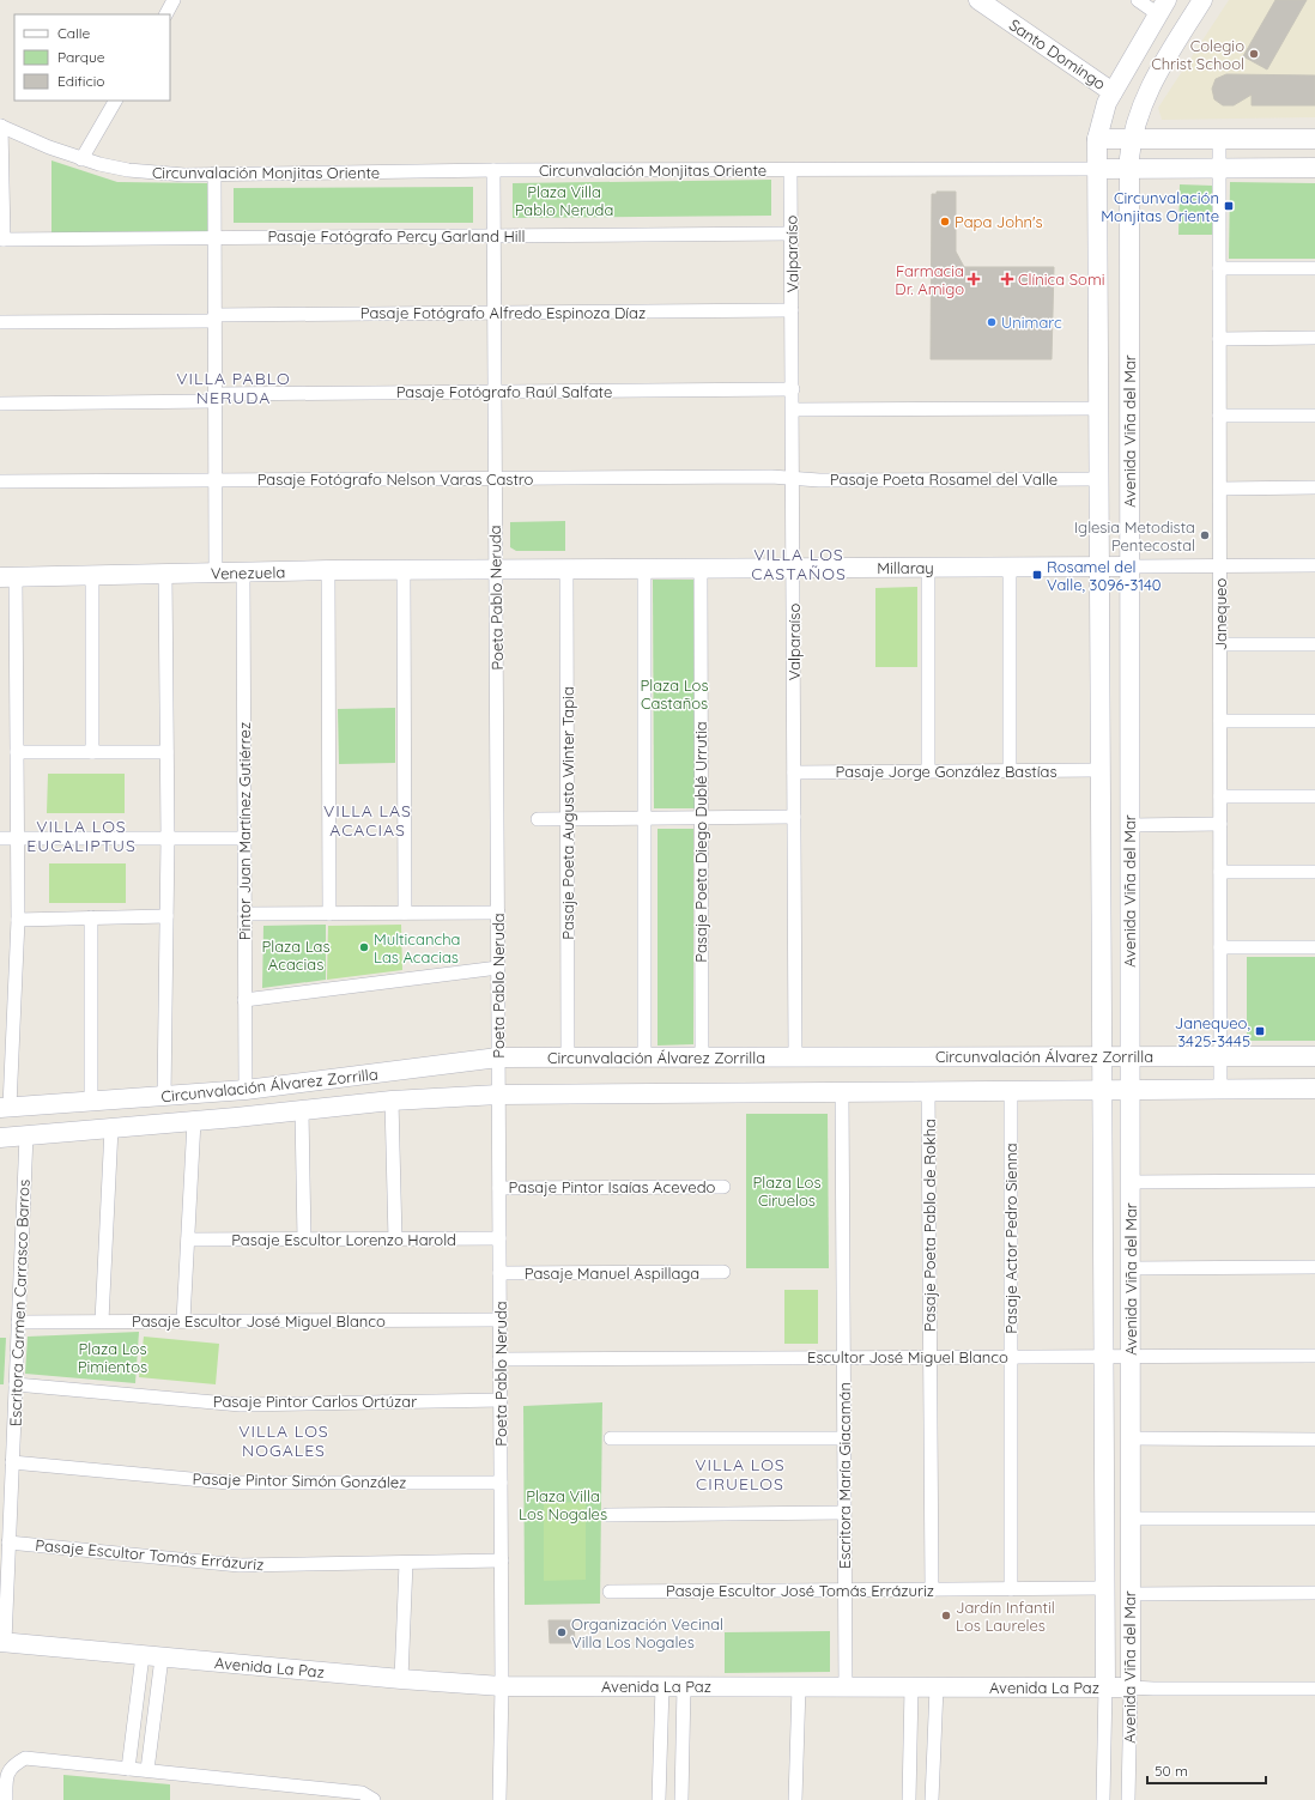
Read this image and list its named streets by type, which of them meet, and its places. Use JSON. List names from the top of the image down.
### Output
{
  "streets": {
    "main road": [
      "Santo Domingo",
      "Circunvalación Monjitas Oriente",
      "Avenida Viña del Mar",
      "Millaray",
      "Venezuela",
      "Circunvalación Álvarez Zorrilla",
      "Avenida La Paz"
    ],
    "street": [
      "Pasaje Fotógrafo Percy Garland Hill",
      "Valparaíso",
      "Pasaje Fotógrafo Alfredo Espinoza Díaz",
      "Pasaje Fotógrafo Raúl Salfate",
      "Pasaje Fotógrafo Nelson Varas Castro",
      "Pasaje Poeta Rosamel del Valle",
      "Poeta Pablo Neruda",
      "Janequeo",
      "Pasaje Jorge González Bastías",
      "Pasaje Poeta Augusto Winter Tapia",
      "Pintor Juan Martínez Gutiérrez",
      "Pasaje Poeta Diego Dublé Urrutia",
      "Pasaje Pintor Isaías Acevedo",
      "Pasaje Poeta Pablo de Rokha",
      "Pasaje Actor Pedro Sienna",
      "Pasaje Escultor Lorenzo Harold",
      "Pasaje Manuel Aspillaga",
      "Escritora Carmen Carrasco Barros",
      "Pasaje Escultor José Miguel Blanco",
      "Escultor José Miguel Blanco",
      "Pasaje Pintor Carlos Ortúzar",
      "Escritora María Giacamán",
      "Pasaje Pintor Simón González",
      "Pasaje Escultor Tomás Errázuriz",
      "Pasaje Escultor José Tomás Errázuriz"
    ]
  },
  "crossings": [
    ["Santo Domingo", "Avenida Viña del Mar"],
    ["Circunvalación Monjitas Oriente", "Valparaíso"],
    ["Circunvalación Monjitas Oriente", "Avenida Viña del Mar"],
    ["Circunvalación Monjitas Oriente", "Poeta Pablo Neruda"],
    ["Circunvalación Monjitas Oriente", "Janequeo"],
    ["Pasaje Fotógrafo Percy Garland Hill", "Valparaíso"],
    ["Pasaje Fotógrafo Percy Garland Hill", "Poeta Pablo Neruda"],
    ["Valparaíso", "Pasaje Fotógrafo Alfredo Espinoza Díaz"],
    ["Valparaíso", "Pasaje Fotógrafo Raúl Salfate"],
    ["Valparaíso", "Pasaje Fotógrafo Nelson Varas Castro"],
    ["Valparaíso", "Pasaje Poeta Rosamel del Valle"],
    ["Valparaíso", "Millaray"],
    ["Valparaíso", "Pasaje Jorge González Bastías"],
    ["Valparaíso", "Circunvalación Álvarez Zorrilla"],
    ["Pasaje Fotógrafo Alfredo Espinoza Díaz", "Poeta Pablo Neruda"],
    ["Pasaje Fotógrafo Raúl Salfate", "Poeta Pablo Neruda"],
    ["Avenida Viña del Mar", "Pasaje Poeta Rosamel del Valle"],
    ["Avenida Viña del Mar", "Millaray"],
    ["Avenida Viña del Mar", "Pasaje Jorge González Bastías"],
    ["Avenida Viña del Mar", "Circunvalación Álvarez Zorrilla"],
    ["Avenida Viña del Mar", "Escultor José Miguel Blanco"],
    ["Avenida Viña del Mar", "Pasaje Escultor José Tomás Errázuriz"],
    ["Avenida Viña del Mar", "Avenida La Paz"],
    ["Pasaje Fotógrafo Nelson Varas Castro", "Pasaje Poeta Rosamel del Valle"],
    ["Pasaje Fotógrafo Nelson Varas Castro", "Poeta Pablo Neruda"],
    ["Millaray", "Venezuela"],
    ["Millaray", "Poeta Pablo Neruda"],
    ["Millaray", "Janequeo"],
    ["Millaray", "Pasaje Poeta Augusto Winter Tapia"],
    ["Millaray", "Pasaje Poeta Diego Dublé Urrutia"],
    ["Venezuela", "Poeta Pablo Neruda"],
    ["Venezuela", "Pintor Juan Martínez Gutiérrez"],
    ["Poeta Pablo Neruda", "Circunvalación Álvarez Zorrilla"],
    ["Poeta Pablo Neruda", "Pasaje Pintor Isaías Acevedo"],
    ["Poeta Pablo Neruda", "Pasaje Escultor Lorenzo Harold"],
    ["Poeta Pablo Neruda", "Pasaje Manuel Aspillaga"],
    ["Poeta Pablo Neruda", "Pasaje Escultor José Miguel Blanco"],
    ["Poeta Pablo Neruda", "Escultor José Miguel Blanco"],
    ["Poeta Pablo Neruda", "Pasaje Pintor Carlos Ortúzar"],
    ["Poeta Pablo Neruda", "Pasaje Pintor Simón González"],
    ["Poeta Pablo Neruda", "Pasaje Escultor Tomás Errázuriz"],
    ["Poeta Pablo Neruda", "Avenida La Paz"],
    ["Janequeo", "Circunvalación Álvarez Zorrilla"],
    ["Pasaje Poeta Augusto Winter Tapia", "Circunvalación Álvarez Zorrilla"],
    ["Pintor Juan Martínez Gutiérrez", "Circunvalación Álvarez Zorrilla"],
    ["Pasaje Poeta Diego Dublé Urrutia", "Circunvalación Álvarez Zorrilla"],
    ["Circunvalación Álvarez Zorrilla", "Pasaje Poeta Pablo de Rokha"],
    ["Circunvalación Álvarez Zorrilla", "Pasaje Actor Pedro Sienna"],
    ["Circunvalación Álvarez Zorrilla", "Escritora Carmen Carrasco Barros"],
    ["Circunvalación Álvarez Zorrilla", "Escritora María Giacamán"],
    ["Pasaje Poeta Pablo de Rokha", "Escultor José Miguel Blanco"],
    ["Pasaje Poeta Pablo de Rokha", "Pasaje Escultor José Tomás Errázuriz"],
    ["Pasaje Actor Pedro Sienna", "Escultor José Miguel Blanco"],
    ["Pasaje Actor Pedro Sienna", "Pasaje Escultor José Tomás Errázuriz"],
    ["Escritora Carmen Carrasco Barros", "Pasaje Escultor José Miguel Blanco"],
    ["Escritora Carmen Carrasco Barros", "Pasaje Pintor Carlos Ortúzar"],
    ["Escritora Carmen Carrasco Barros", "Pasaje Pintor Simón González"],
    ["Escritora Carmen Carrasco Barros", "Pasaje Escultor Tomás Errázuriz"],
    ["Escritora Carmen Carrasco Barros", "Avenida La Paz"],
    ["Escultor José Miguel Blanco", "Escritora María Giacamán"],
    ["Escritora María Giacamán", "Pasaje Escultor José Tomás Errázuriz"],
    ["Escritora María Giacamán", "Avenida La Paz"]
  ],
  "districts": [
    "VILLA PABLO NERUDA",
    "VILLA LOS CASTAÑOS",
    "VILLA LAS ACACIAS",
    "VILLA LOS EUCALIPTUS",
    "VILLA LOS NOGALES",
    "VILLA LOS CIRUELOS"
  ],
  "parks": [
    "Plaza Villa Pablo Neruda",
    "Plaza Los Castaños",
    "Plaza Las Acacias",
    "Plaza Los Ciruelos",
    "Plaza Los Pimientos",
    "Plaza Villa Los Nogales"
  ],
  "places": {
    "other": [
      "Colegio Christ School",
      "Papa John's",
      "Unimarc",
      "Iglesia Metodista Pentecostal",
      "Multicancha Las Acacias",
      "Jardín Infantil Los Laureles",
      "Organización Vecinal Villa Los Nogales"
    ],
    "transit": ["Circunvalación Monjitas Oriente", "Rosamel del Valle, 3096-3140", "Janequeo, 3425-3445"],
    "health": ["Farmacia Dr. Amigo", "Clínica Somi"]
  },
  "legend": ["Calle", "Parque", "Edificio"],
  "scale_bar": "50 m"
}
